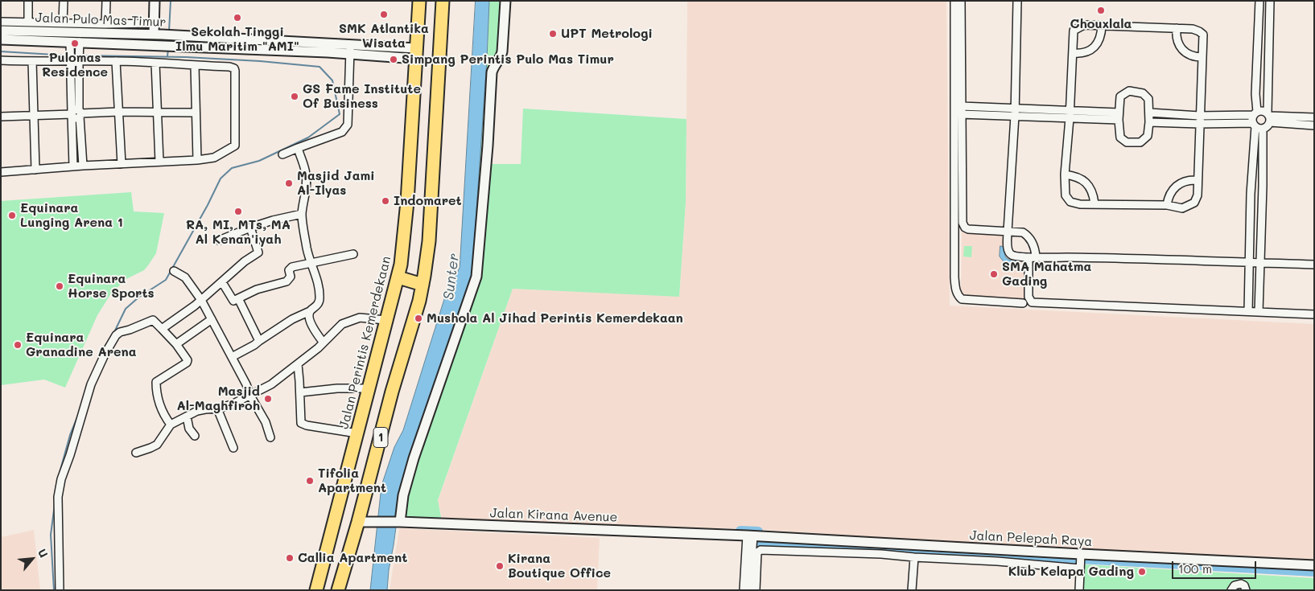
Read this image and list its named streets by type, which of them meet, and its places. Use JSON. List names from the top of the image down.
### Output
{
  "streets": {
    "highway": ["Jalan Perintis Kemerdekaan", "1"],
    "street": ["Jalan Pulo Mas Timur", "Jalan Kirana Avenue", "Jalan Pelepah Raya"]
  },
  "crossings": [
    ["1", "Jalan Kirana Avenue"],
    ["Jalan Kirana Avenue", "Jalan Pelepah Raya"]
  ],
  "water": ["Sunter"],
  "places": [
    "Chouxlala",
    "SMK Atlantika Wisata",
    "Sekolah Tinggi Ilmu Maritim \"AMI\"",
    "UPT Metrologi",
    "Pulomas Residence",
    "Simpang Perintis Pulo Mas Timur",
    "GS Fame Institute Of Business",
    "Masjid Jami Al-Ilyas",
    "Indomaret",
    "RA, MI, MTs, MA Al Kenan'iyah",
    "Equinara Lunging Arena 1",
    "SMA Mahatma Gading",
    "Equinara Horse Sports",
    "Mushola Al Jihad Perintis Kemerdekaan",
    "Equinara Granadine Arena",
    "Masjid Al-Maghfiroh",
    "Tifolia Apartment",
    "Callia Apartment",
    "Kirana Boutique Office",
    "Klub Kelapa Gading"
  ],
  "scale_bar": "100 m",
  "north": "top right"
}
